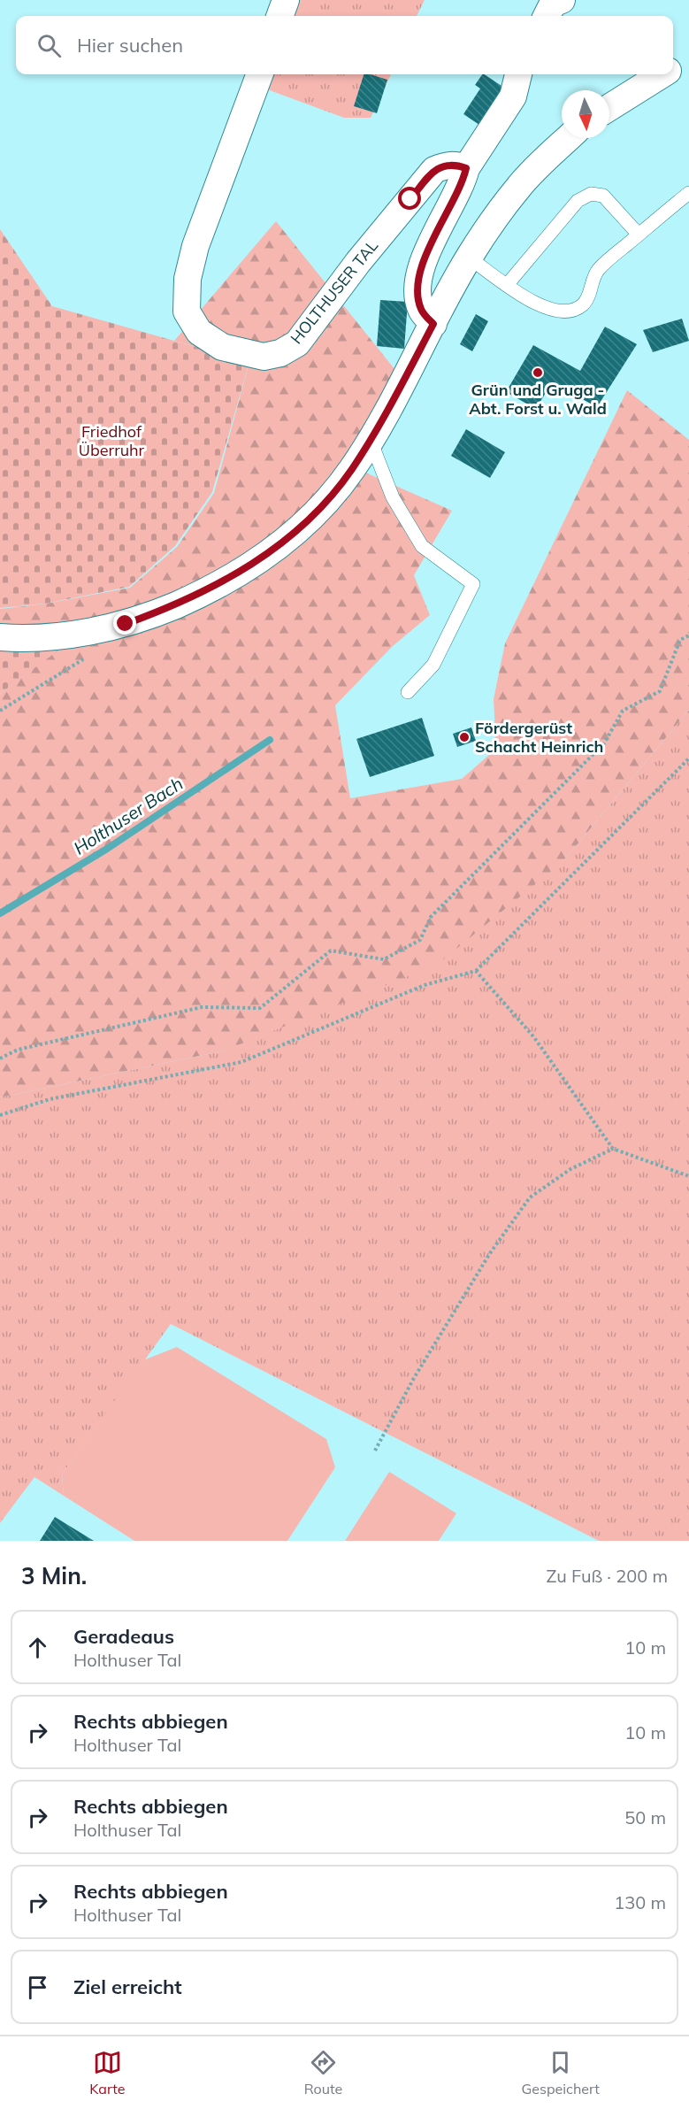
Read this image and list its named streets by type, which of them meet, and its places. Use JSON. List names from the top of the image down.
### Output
{
  "streets": {
    "street": ["HOLTHUSER TAL"]
  },
  "water": ["Holthuser Bach"],
  "parks": ["Friedhof Überruhr"],
  "places": ["Grün und Gruga - Abt. Forst u. Wald", "Fördergerüst Schacht Heinrich"],
  "north": "bottom",
  "page": {
    "search": "Hier suchen",
    "heading": ["3 Min.", "Zu Fuß · 200 m"],
    "list": [
      ["Geradeaus", "Holthuser Tal", "10 m"],
      ["Rechts abbiegen", "Holthuser Tal", "10 m"],
      ["Rechts abbiegen", "Holthuser Tal", "50 m"],
      ["Rechts abbiegen", "Holthuser Tal", "130 m"],
      "Ziel erreicht"
    ],
    "nav": ["Karte", "Route", "Gespeichert"]
  }
}
